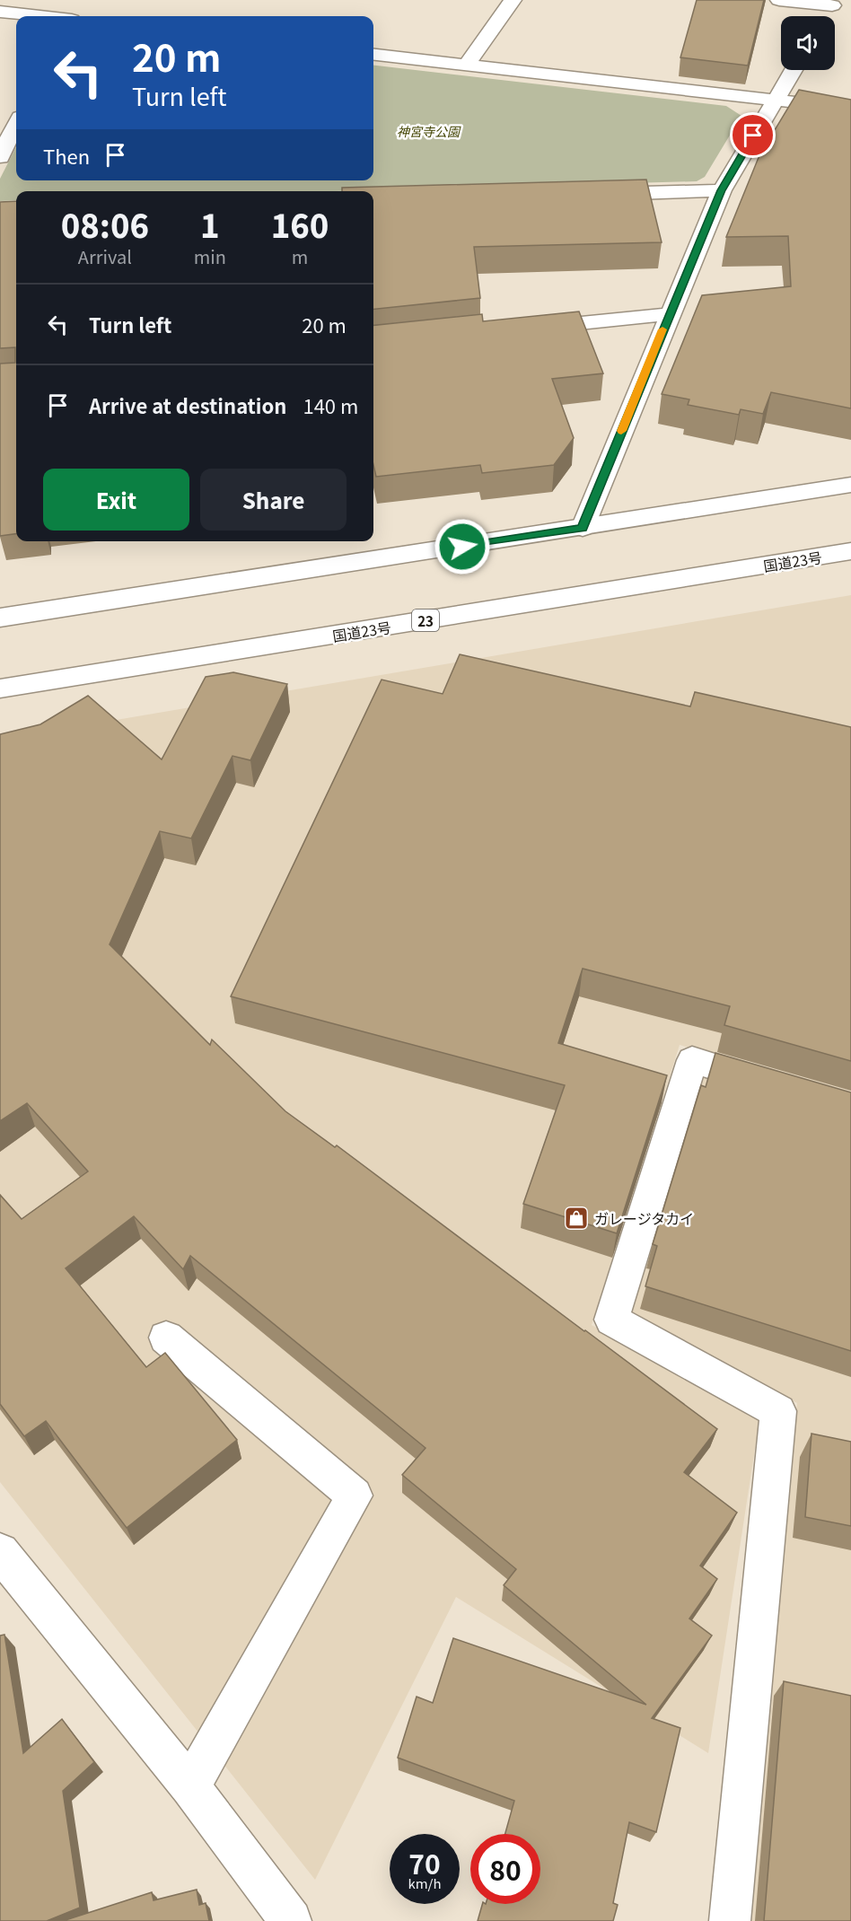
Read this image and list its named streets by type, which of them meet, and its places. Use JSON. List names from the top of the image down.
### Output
{
  "streets": {
    "main road": ["国道23号", "23"]
  },
  "parks": ["神宮寺公園"],
  "places": {
    "shop": ["ガレージタカイ"]
  },
  "page": {
    "turn": ["20 m", "Turn left"],
    "then": "Then",
    "eta": [
      "08:06",
      "Arrival",
      "1",
      "min",
      "160",
      "m"
    ],
    "list": [
      {
        "name": "Turn left",
        "value": "20 m"
      },
      {
        "name": "Arrive at destination",
        "value": "140 m"
      }
    ],
    "buttons": ["Exit", "Share"],
    "speed": "70 km/h",
    "limit": "80"
  }
}
